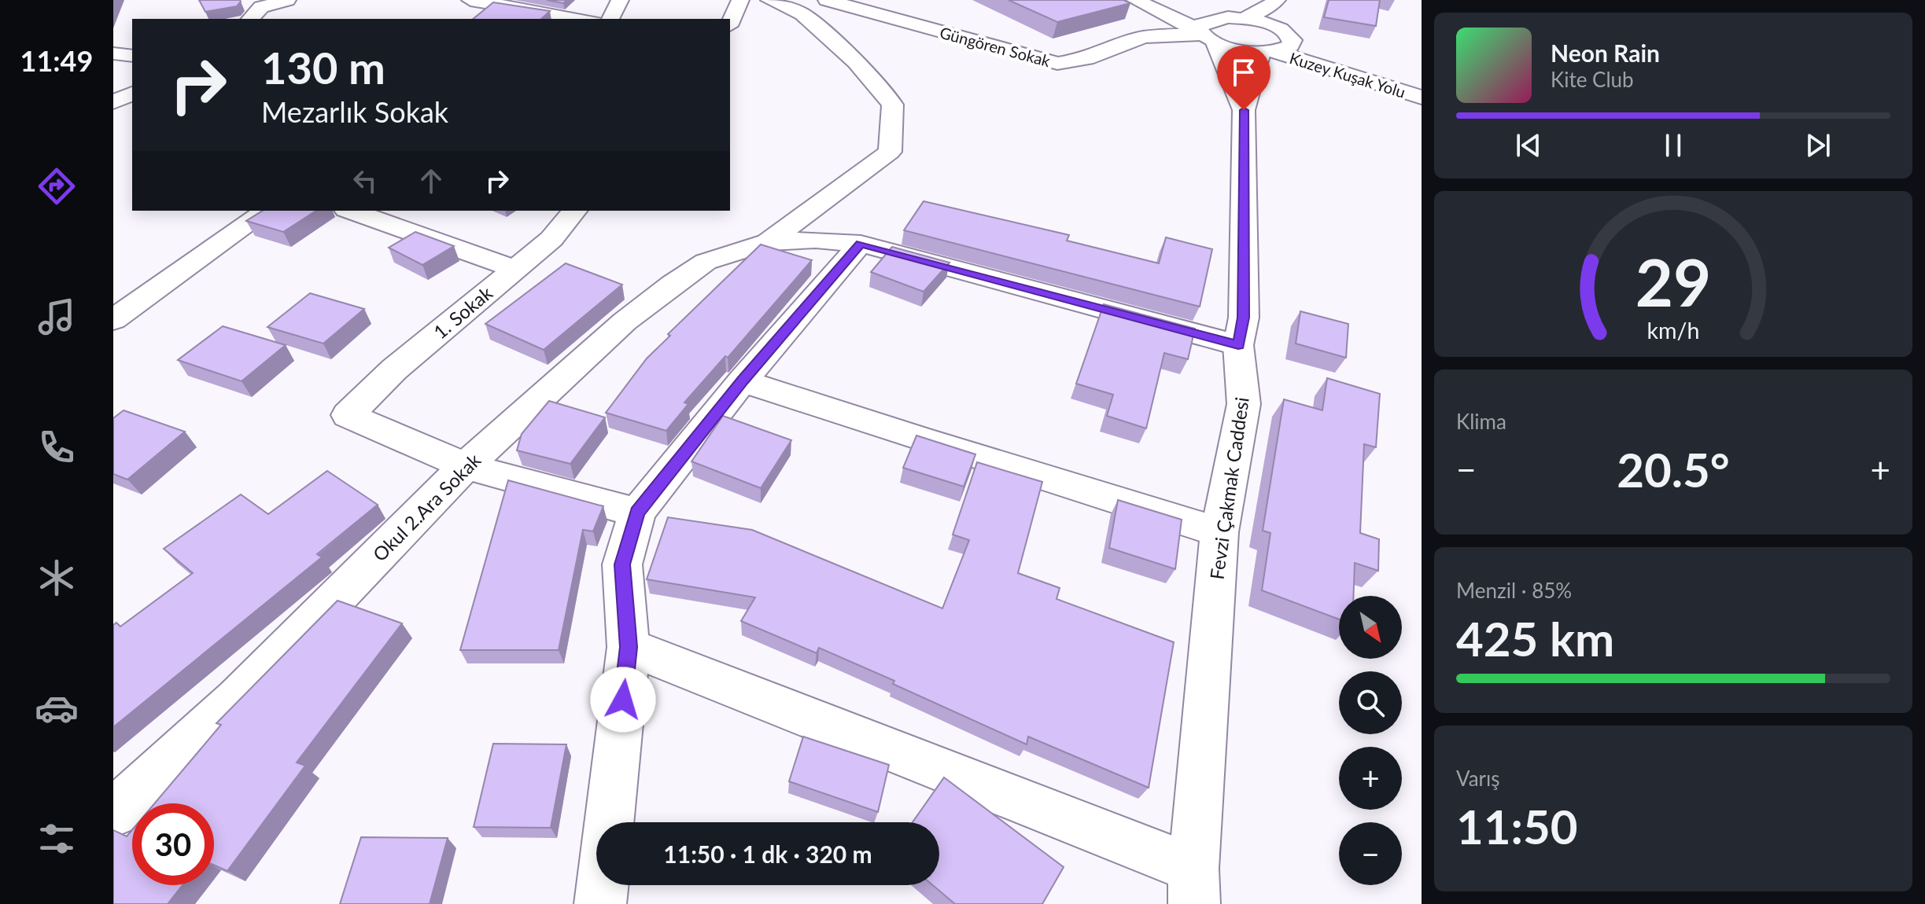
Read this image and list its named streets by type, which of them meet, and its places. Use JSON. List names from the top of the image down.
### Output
{
  "streets": {
    "street": [
      "Güngören Sokak",
      "Kuzey Kuşak Yolu",
      "1. Sokak",
      "Fevzi Çakmak Caddesi",
      "Okul 2.Ara Sokak"
    ]
  },
  "crossings": [
    ["Güngören Sokak", "Kuzey Kuşak Yolu"],
    ["1. Sokak", "Okul 2.Ara Sokak"]
  ],
  "north": "bottom right",
  "page": {
    "tabs": "11:49",
    "turn": ["130 m", "Mezarlık Sokak"],
    "song": ["Neon Rain", "Kite Club"],
    "tile": [
      "Klima",
      ["Menzil · 85%", "425 km"],
      ["Varış", "11:50"]
    ],
    "heat": ["−", "20.5°", "+"],
    "map_buttons": ["+", "−"],
    "limit": "30",
    "trip": "11:50 · 1 dk · 320 m",
    "gauge": ["29", "km/h"]
  }
}
